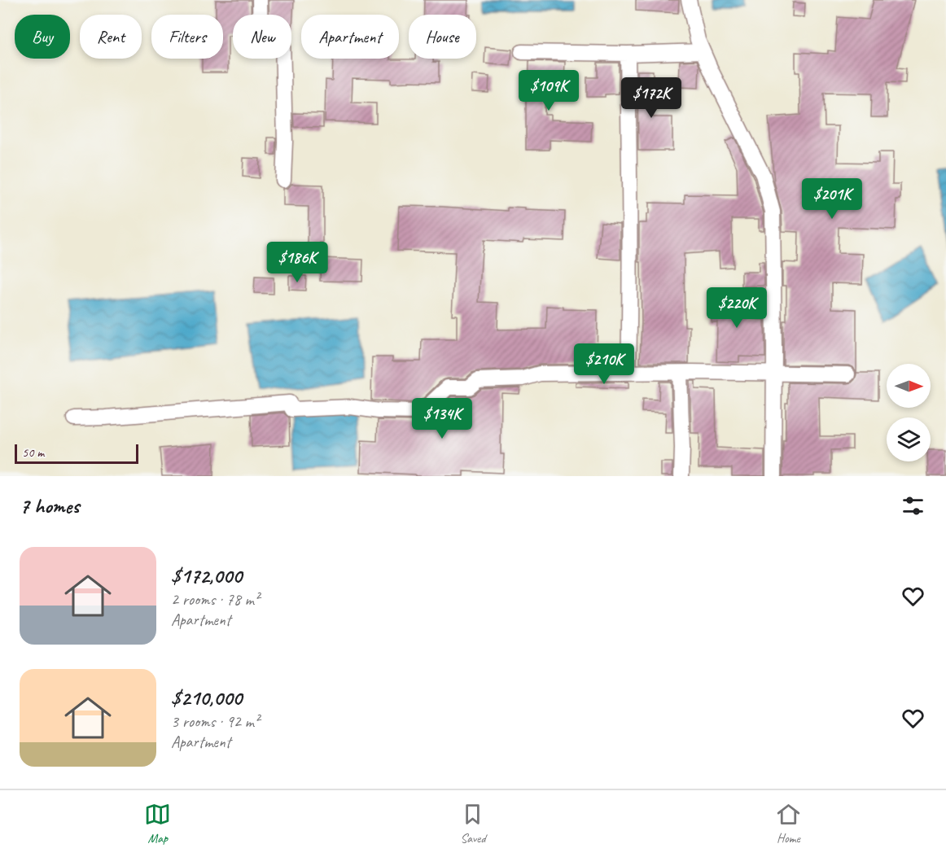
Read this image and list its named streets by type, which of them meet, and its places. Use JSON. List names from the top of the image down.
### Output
{
  "scale_bar": "50 m",
  "north": "right",
  "page": {
    "chip": [
      "Buy",
      "Rent",
      "Filters",
      "New",
      "Apartment",
      "House"
    ],
    "price": [
      "$109K",
      "$172K",
      "$201K",
      "$186K",
      "$220K",
      "$210K",
      "$134K"
    ],
    "scale": "50 m",
    "heading": "7 homes",
    "list": [
      {
        "name": "$172,000",
        "note": "2 rooms · 78 m² · Apartment"
      },
      {
        "name": "$210,000",
        "note": "3 rooms · 92 m² · Apartment"
      }
    ],
    "tabs": ["Map", "Saved", "Home"]
  }
}
